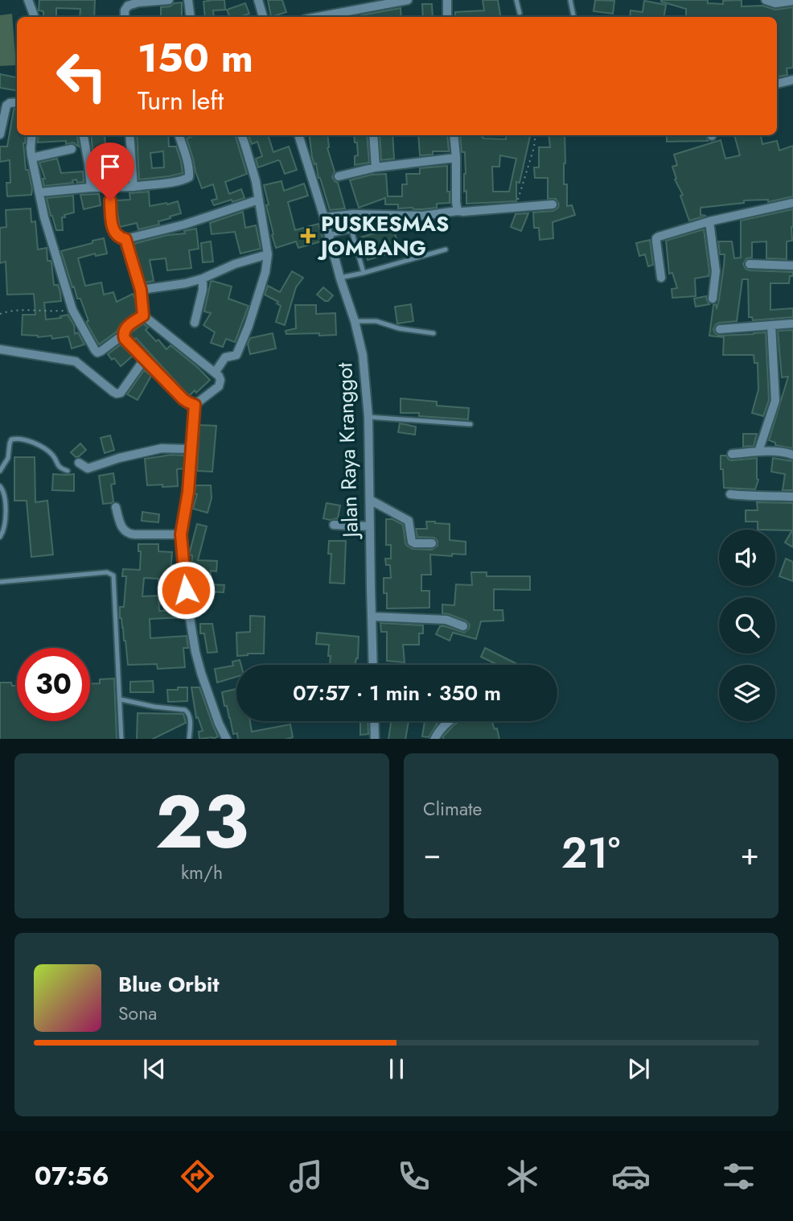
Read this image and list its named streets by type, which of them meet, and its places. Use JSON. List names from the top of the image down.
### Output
{
  "streets": {
    "street": ["Jalan Raya Kranggot"]
  },
  "places": {
    "health": ["PUSKESMAS JOMBANG"]
  },
  "page": {
    "turn": ["150 m", "Turn left"],
    "limit": "30",
    "trip": "07:57 · 1 min · 350 m",
    "tile": [
      ["23", "km/h"],
      "Climate"
    ],
    "heat": ["−", "21°", "+"],
    "song": ["Blue Orbit", "Sona"],
    "tabs": "07:56"
  }
}
